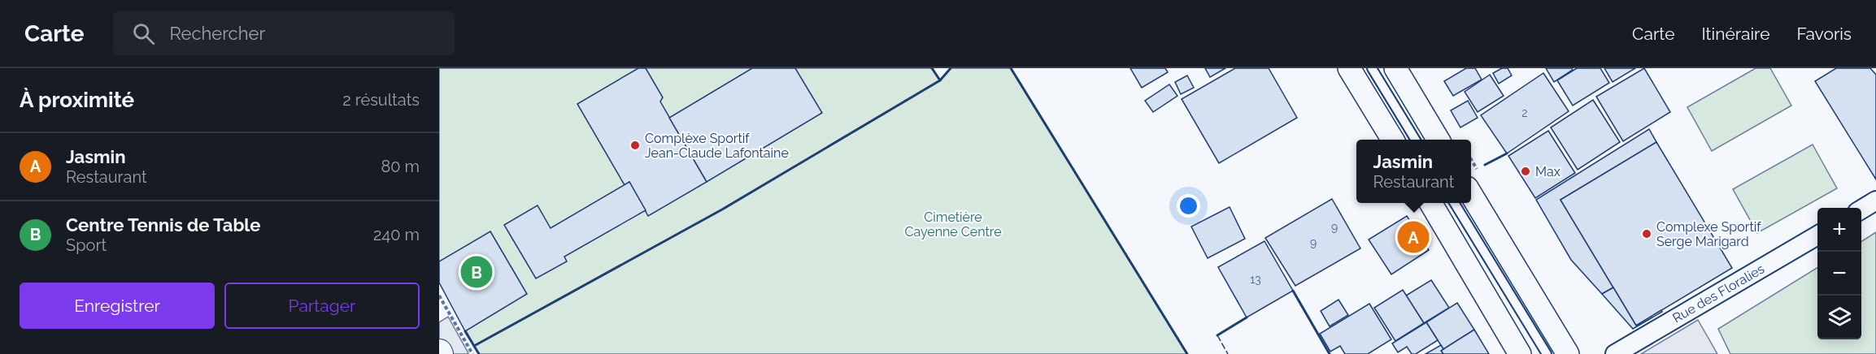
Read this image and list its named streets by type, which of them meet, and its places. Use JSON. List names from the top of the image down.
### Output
{
  "streets": {
    "street": ["Rue des Floralies"]
  },
  "parks": ["Cimetière Cayenne Centre"],
  "places": ["Complèxe Sportif Jean-Claude Lafontaine", "Max", "Complexe Sportif Serge Marigard"],
  "house_numbers": [
    "2",
    "9",
    "9",
    "13"
  ],
  "page": {
    "header": "Carte",
    "search": "Rechercher",
    "nav": ["Carte", "Itinéraire", "Favoris"],
    "heading": ["À proximité", "2 résultats"],
    "list": [
      {
        "mark": "A",
        "name": "Jasmin",
        "note": "Restaurant",
        "value": "80 m"
      },
      {
        "mark": "B",
        "name": "Centre Tennis de Table",
        "note": "Sport",
        "value": "240 m"
      }
    ],
    "popup": ["Jasmin", "Restaurant"],
    "map_buttons": ["+", "−"],
    "pins": ["A", "B"],
    "buttons": ["Enregistrer", "Partager"]
  }
}
